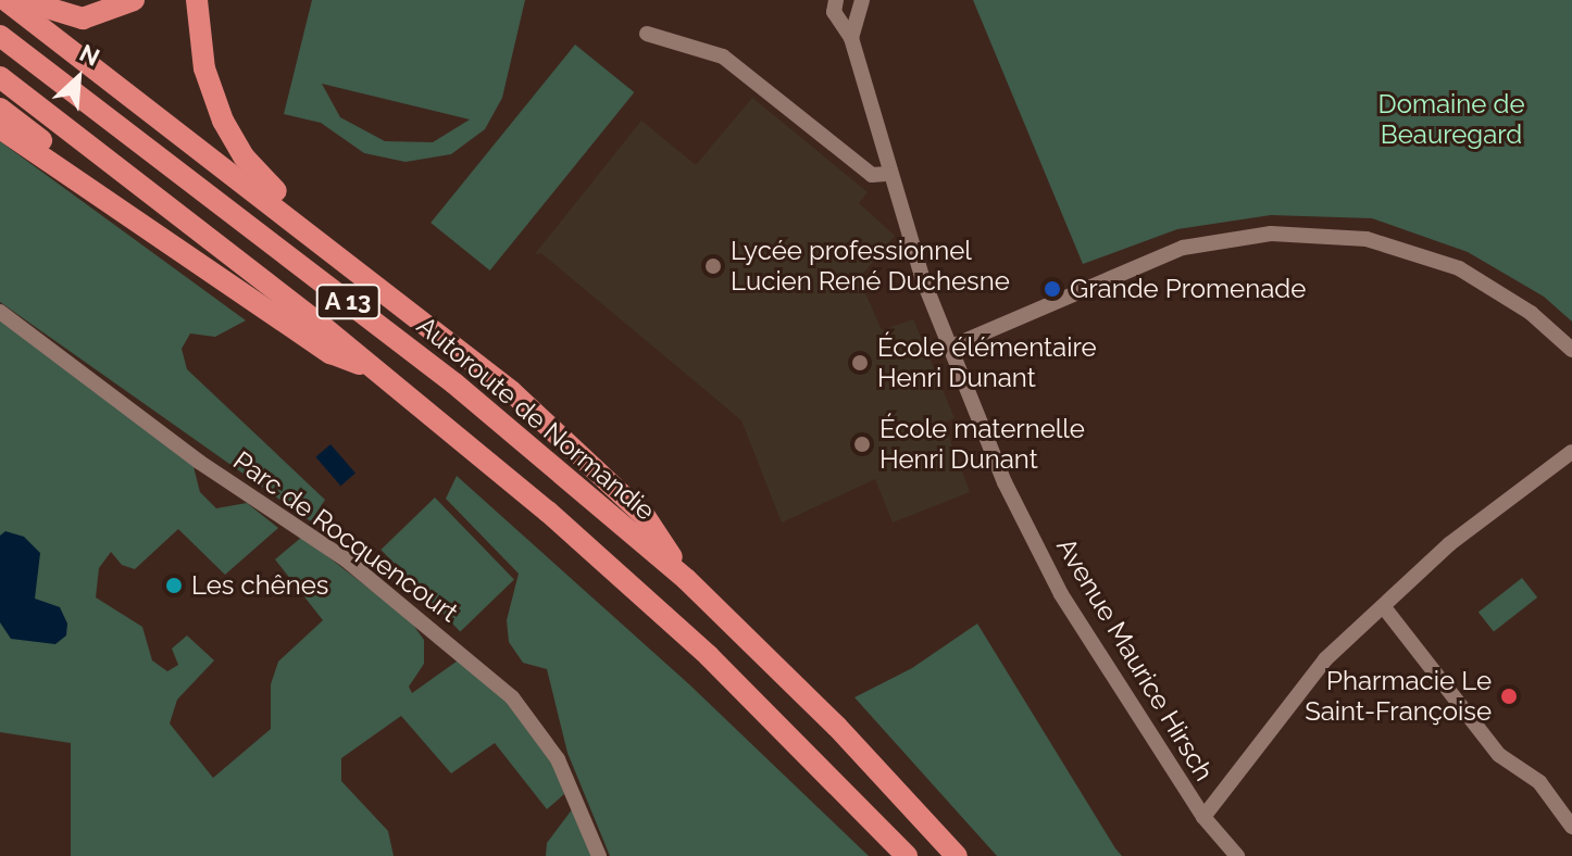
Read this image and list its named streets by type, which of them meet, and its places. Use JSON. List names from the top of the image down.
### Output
{
  "streets": {
    "highway": ["A 13", "Autoroute de Normandie"],
    "street": ["Parc de Rocquencourt", "Avenue Maurice Hirsch"]
  },
  "parks": ["Domaine de Beauregard"],
  "places": [
    "Lycée professionnel Lucien René Duchesne",
    "Grande Promenade",
    "École élémentaire Henri Dunant",
    "École maternelle Henri Dunant",
    "Les chênes",
    "Pharmacie Le Saint-Françoise"
  ],
  "north": "top right"
}
